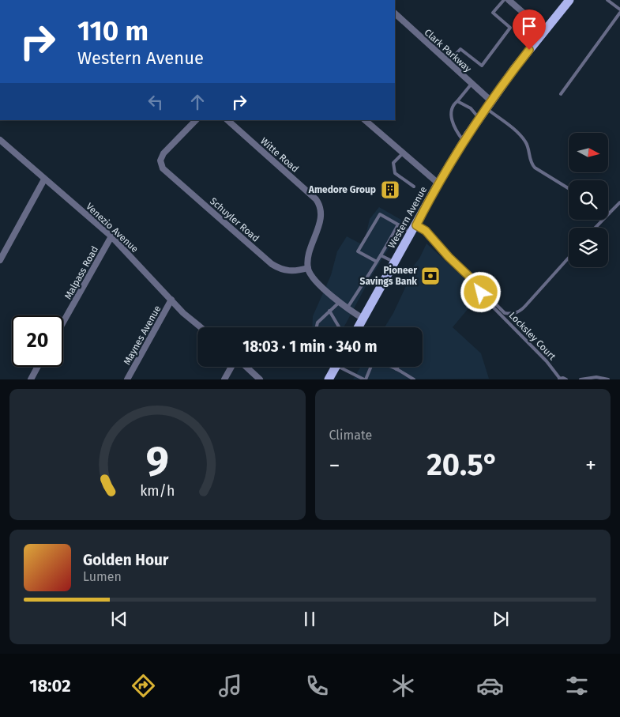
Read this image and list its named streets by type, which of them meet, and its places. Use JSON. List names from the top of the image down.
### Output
{
  "streets": {
    "main road": ["Western Avenue"],
    "street": [
      "Clark Parkway",
      "Witte Road",
      "Schuyler Road",
      "Venezio Avenue",
      "Malpass Road",
      "Maynes Avenue"
    ],
    "lane": ["Locksley Court"]
  },
  "crossings": [
    ["Clark Parkway", "Western Avenue"],
    ["Witte Road", "Schuyler Road"],
    ["Venezio Avenue", "Malpass Road"],
    ["Venezio Avenue", "Maynes Avenue"]
  ],
  "places": {
    "building": ["Amedore Group"],
    "bank": ["Pioneer Savings Bank"]
  },
  "north": "right",
  "page": {
    "turn": ["110 m", "Western Avenue"],
    "limit": "20",
    "trip": "18:03 · 1 min · 340 m",
    "tile": "Climate",
    "heat": ["−", "20.5°", "+"],
    "song": ["Golden Hour", "Lumen"],
    "tabs": "18:02",
    "gauge": ["9", "km/h"]
  }
}
